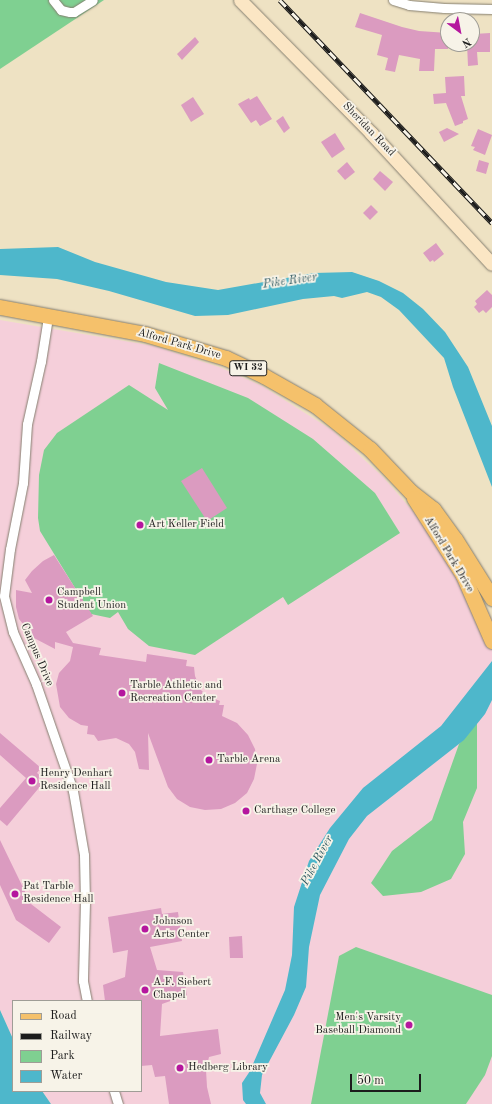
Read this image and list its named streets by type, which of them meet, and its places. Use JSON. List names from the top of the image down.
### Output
{
  "streets": {
    "main road": ["Alford Park Drive", "WI 32"],
    "street": ["Sheridan Road", "Campus Drive"]
  },
  "crossings": [
    ["Alford Park Drive", "Campus Drive"]
  ],
  "water": ["Pike River"],
  "places": [
    "Art Keller Field",
    "Campbell Student Union",
    "Tarble Athletic and Recreation Center",
    "Tarble Arena",
    "Henry Denhart Residence Hall",
    "Carthage College",
    "Pat Tarble Residence Hall",
    "Johnson Arts Center",
    "A.F. Siebert Chapel",
    "Men's Varsity Baseball Diamond",
    "Hedberg Library"
  ],
  "legend": [
    "Road",
    "Railway",
    "Park",
    "Water"
  ],
  "scale_bar": "50 m",
  "north": "bottom right"
}
